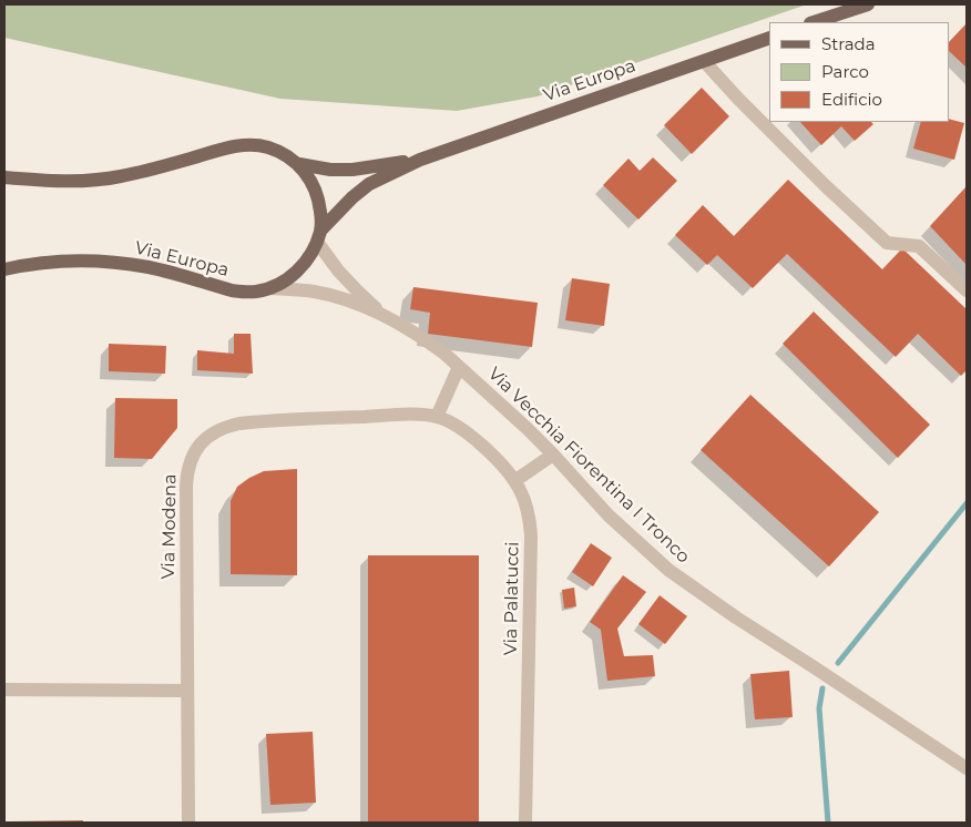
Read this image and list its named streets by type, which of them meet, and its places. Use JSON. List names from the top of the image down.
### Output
{
  "streets": {
    "main road": ["Via Europa"],
    "street": ["Via Vecchia Fiorentina I Tronco", "Via Modena", "Via Palatucci"]
  },
  "crossings": [
    ["Via Europa", "Via Vecchia Fiorentina I Tronco"],
    ["Via Modena", "Via Palatucci"]
  ],
  "legend": ["Strada", "Parco", "Edificio"]
}
